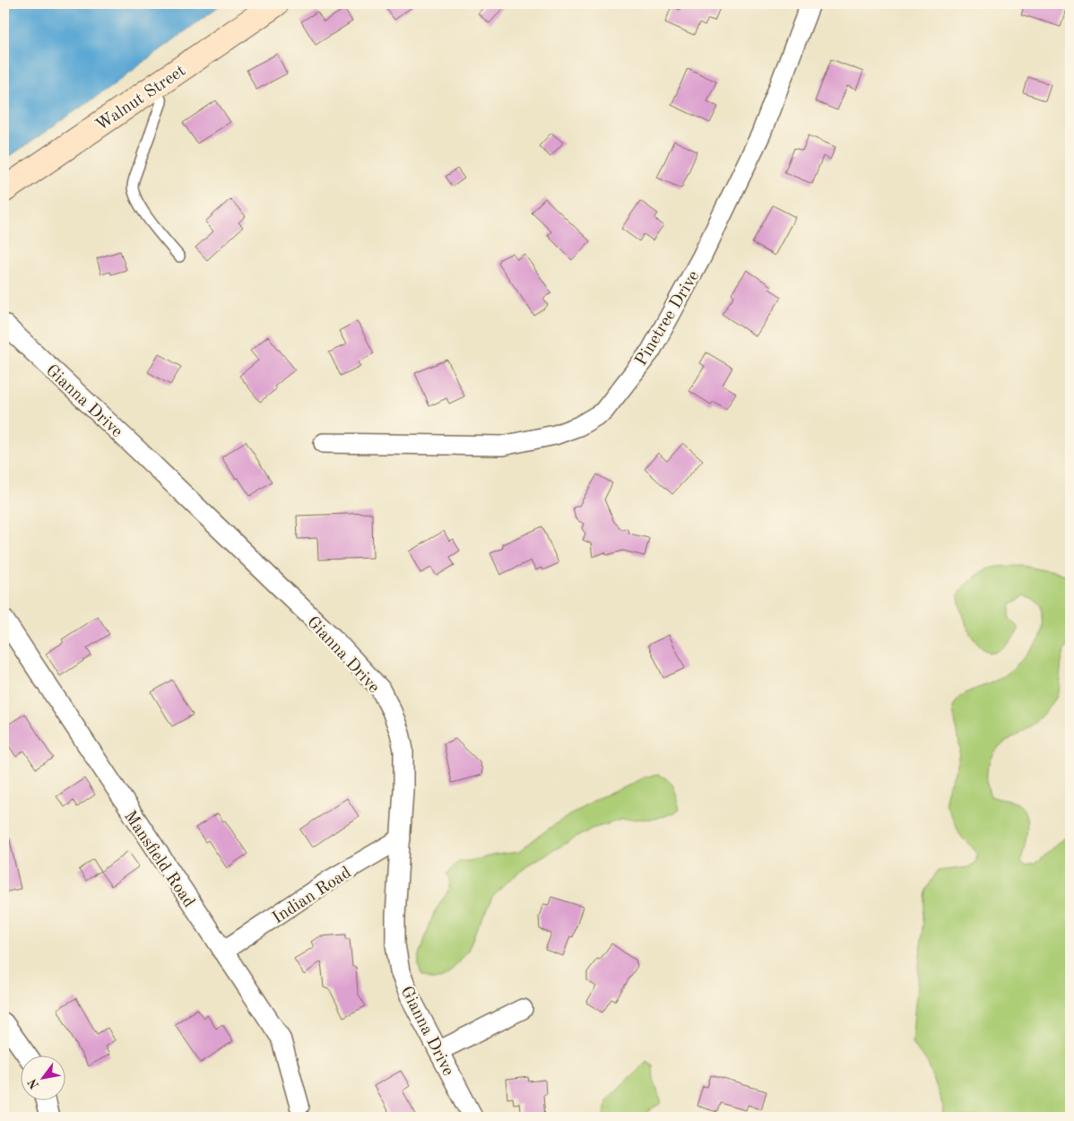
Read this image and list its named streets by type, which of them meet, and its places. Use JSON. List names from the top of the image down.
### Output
{
  "streets": {
    "main road": ["Walnut Street"],
    "street": [
      "Pinetree Drive",
      "Gianna Drive",
      "Mansfield Road",
      "Indian Road"
    ]
  },
  "crossings": [
    ["Gianna Drive", "Indian Road"],
    ["Mansfield Road", "Indian Road"]
  ],
  "north": "bottom left"
}
